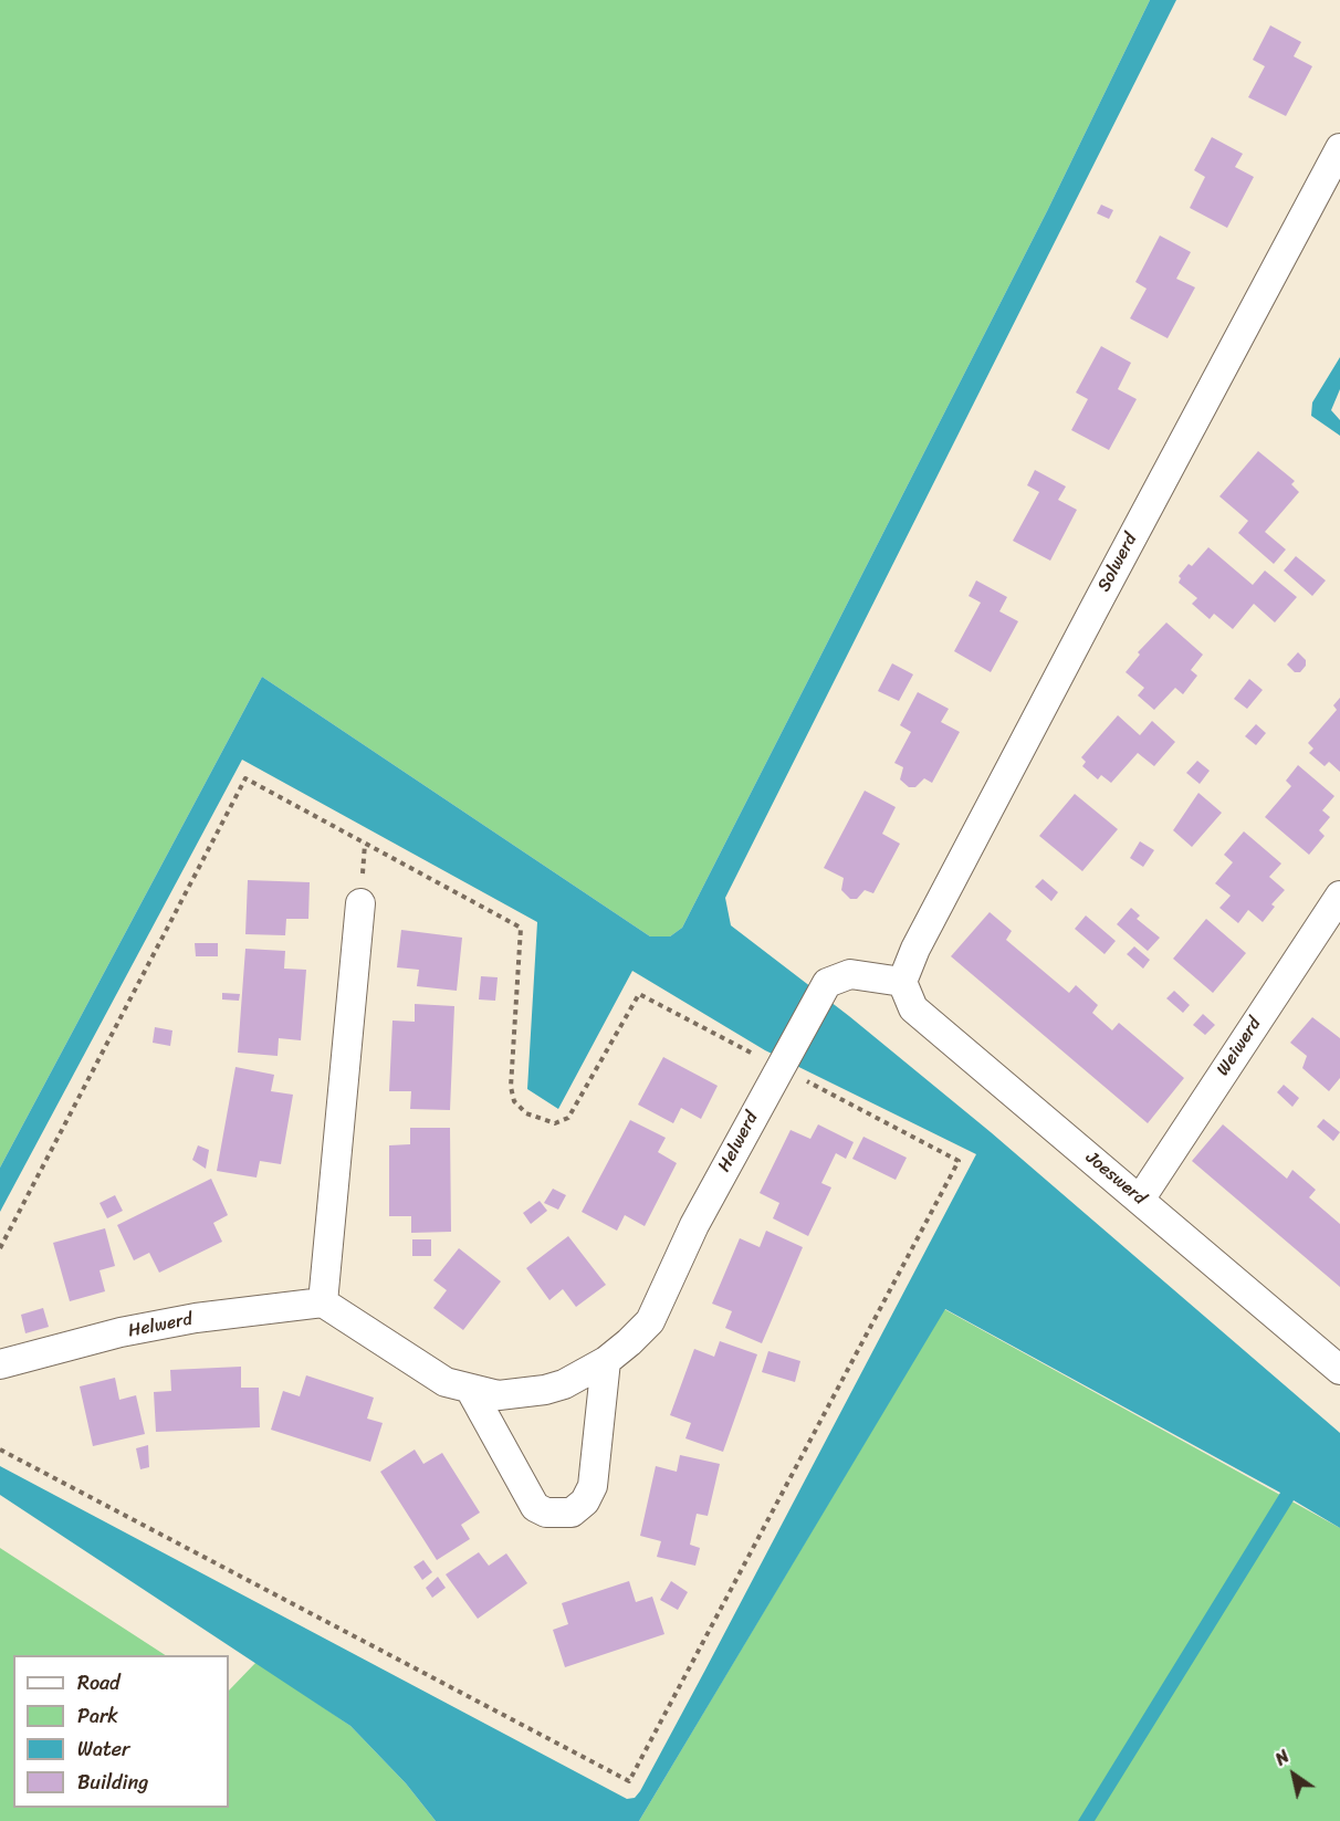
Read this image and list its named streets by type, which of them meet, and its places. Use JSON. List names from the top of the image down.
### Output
{
  "streets": {
    "street": [
      "Solwerd",
      "Weiwerd",
      "Helwerd",
      "Joeswerd"
    ]
  },
  "crossings": [
    ["Solwerd", "Helwerd"],
    ["Solwerd", "Joeswerd"],
    ["Weiwerd", "Joeswerd"],
    ["Helwerd", "Joeswerd"]
  ],
  "legend": [
    "Road",
    "Park",
    "Water",
    "Building"
  ],
  "north": "top left"
}
